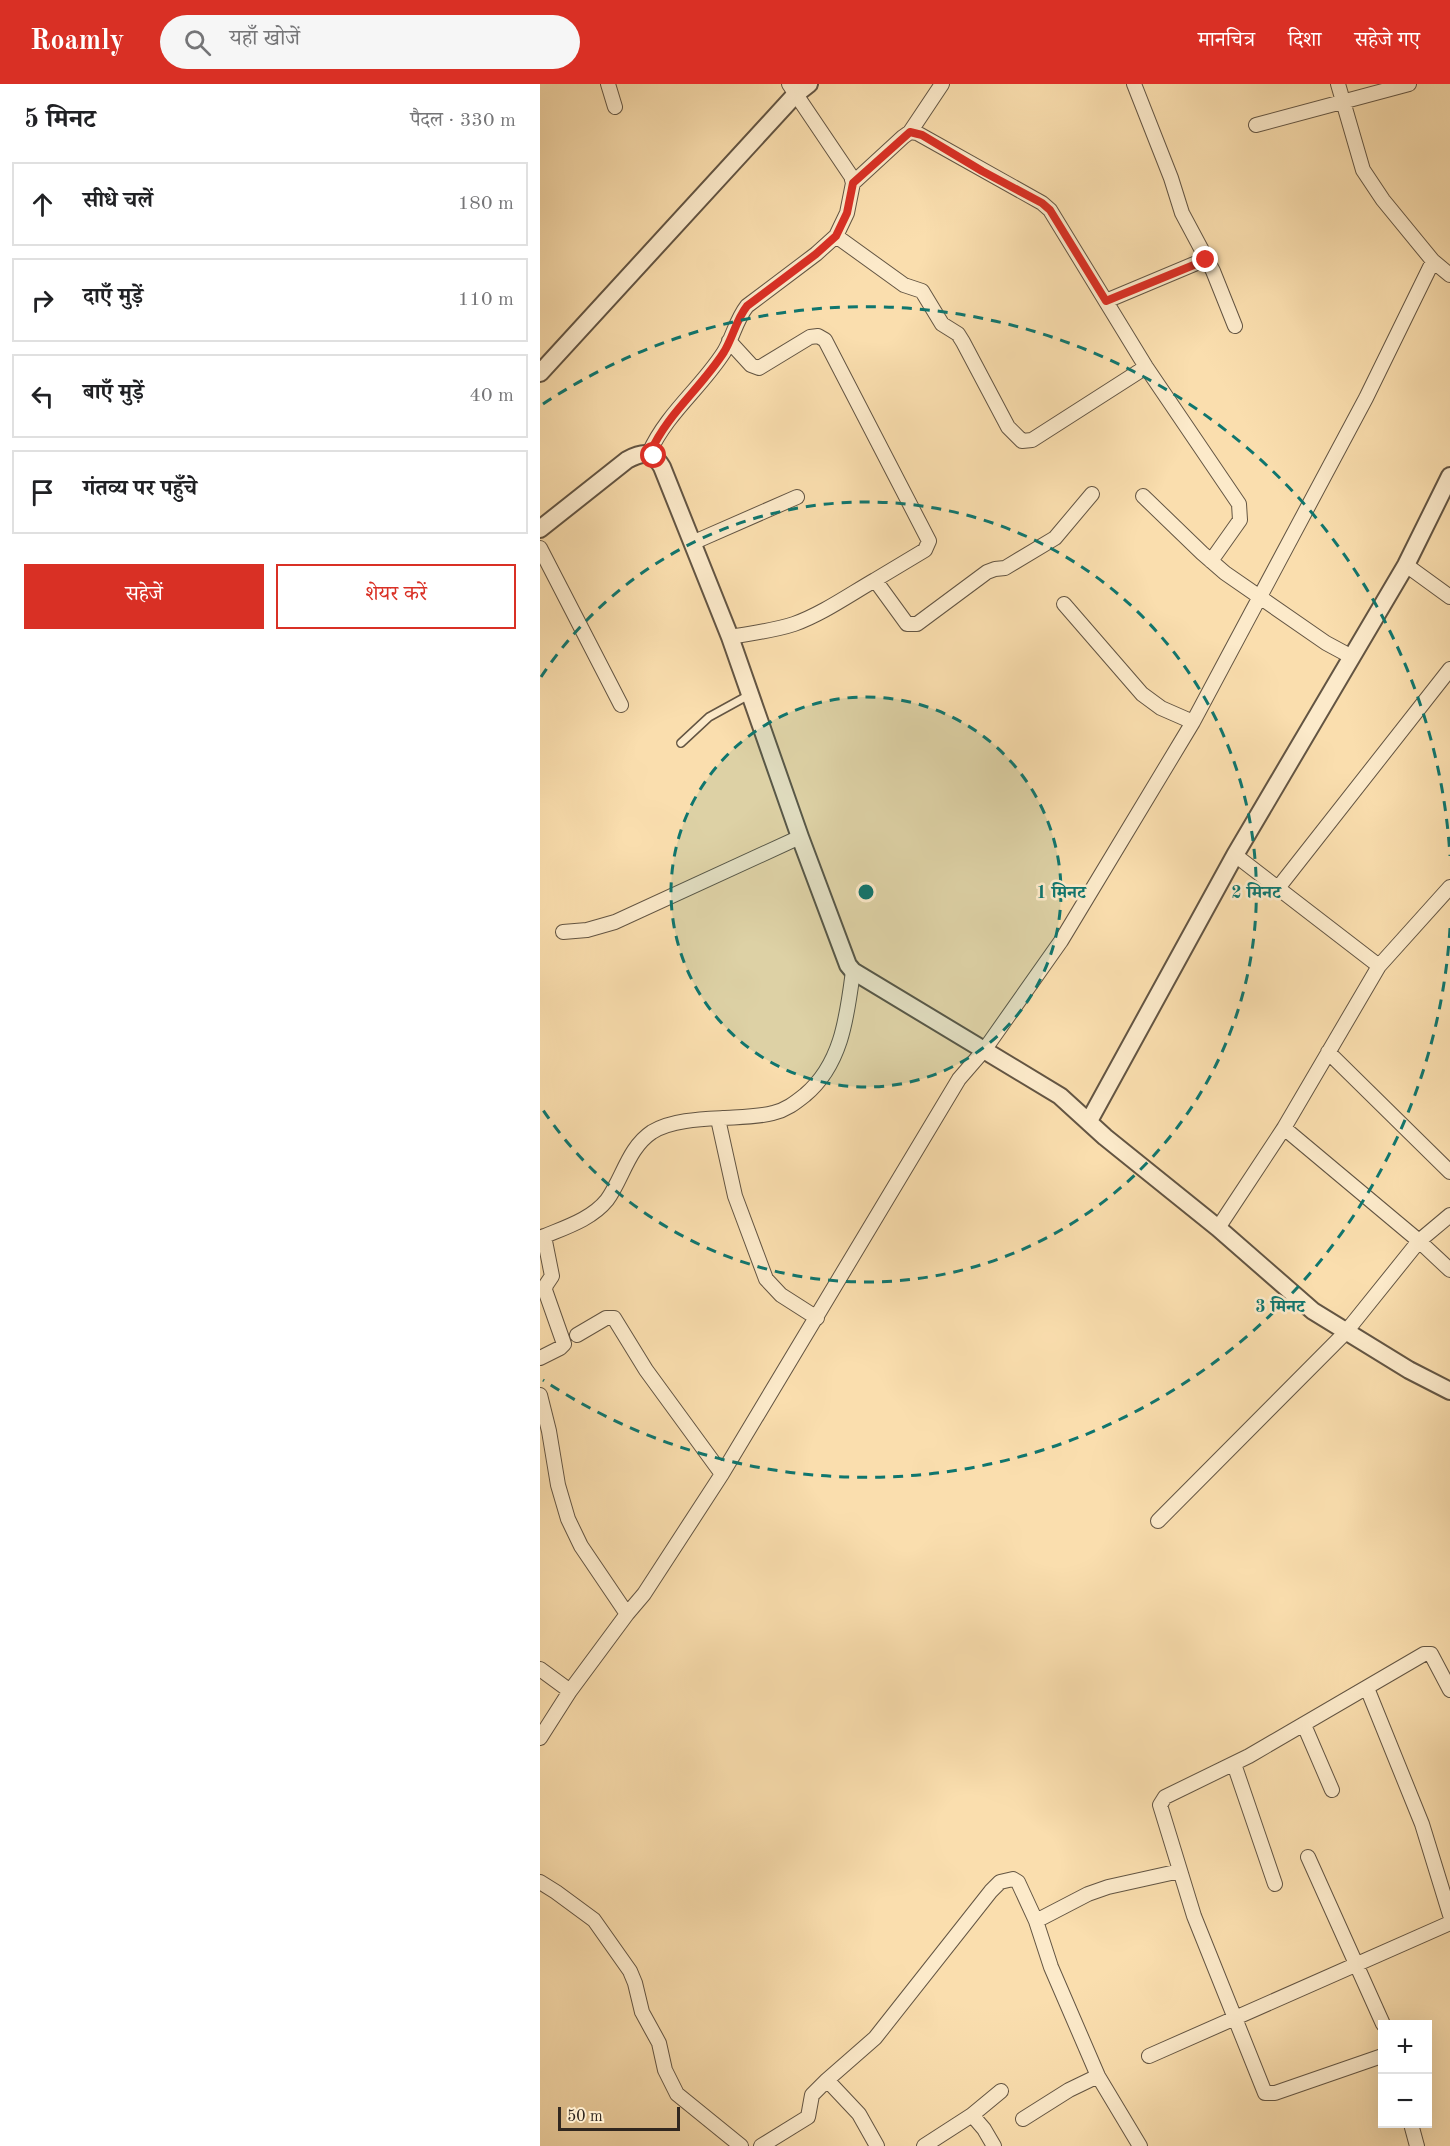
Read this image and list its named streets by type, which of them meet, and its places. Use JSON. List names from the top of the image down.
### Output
{
  "scale_bar": "50 m",
  "page": {
    "header": "Roamly",
    "search": "यहाँ खोजें",
    "nav": ["मानचित्र", "दिशा", "सहेजे गए"],
    "heading": ["5 मिनट", "पैदल · 330 m"],
    "list": [
      ["सीधे चलें", "180 m"],
      ["दाएँ मुड़ें", "110 m"],
      ["बाएँ मुड़ें", "40 m"],
      "गंतव्य पर पहुँचे"
    ],
    "buttons": ["सहेजें", "शेयर करें"],
    "map_buttons": ["+", "−"],
    "scale": "50 m"
  },
  "rings": ["1 मिनट", "2 मिनट", "3 मिनट"]
}
